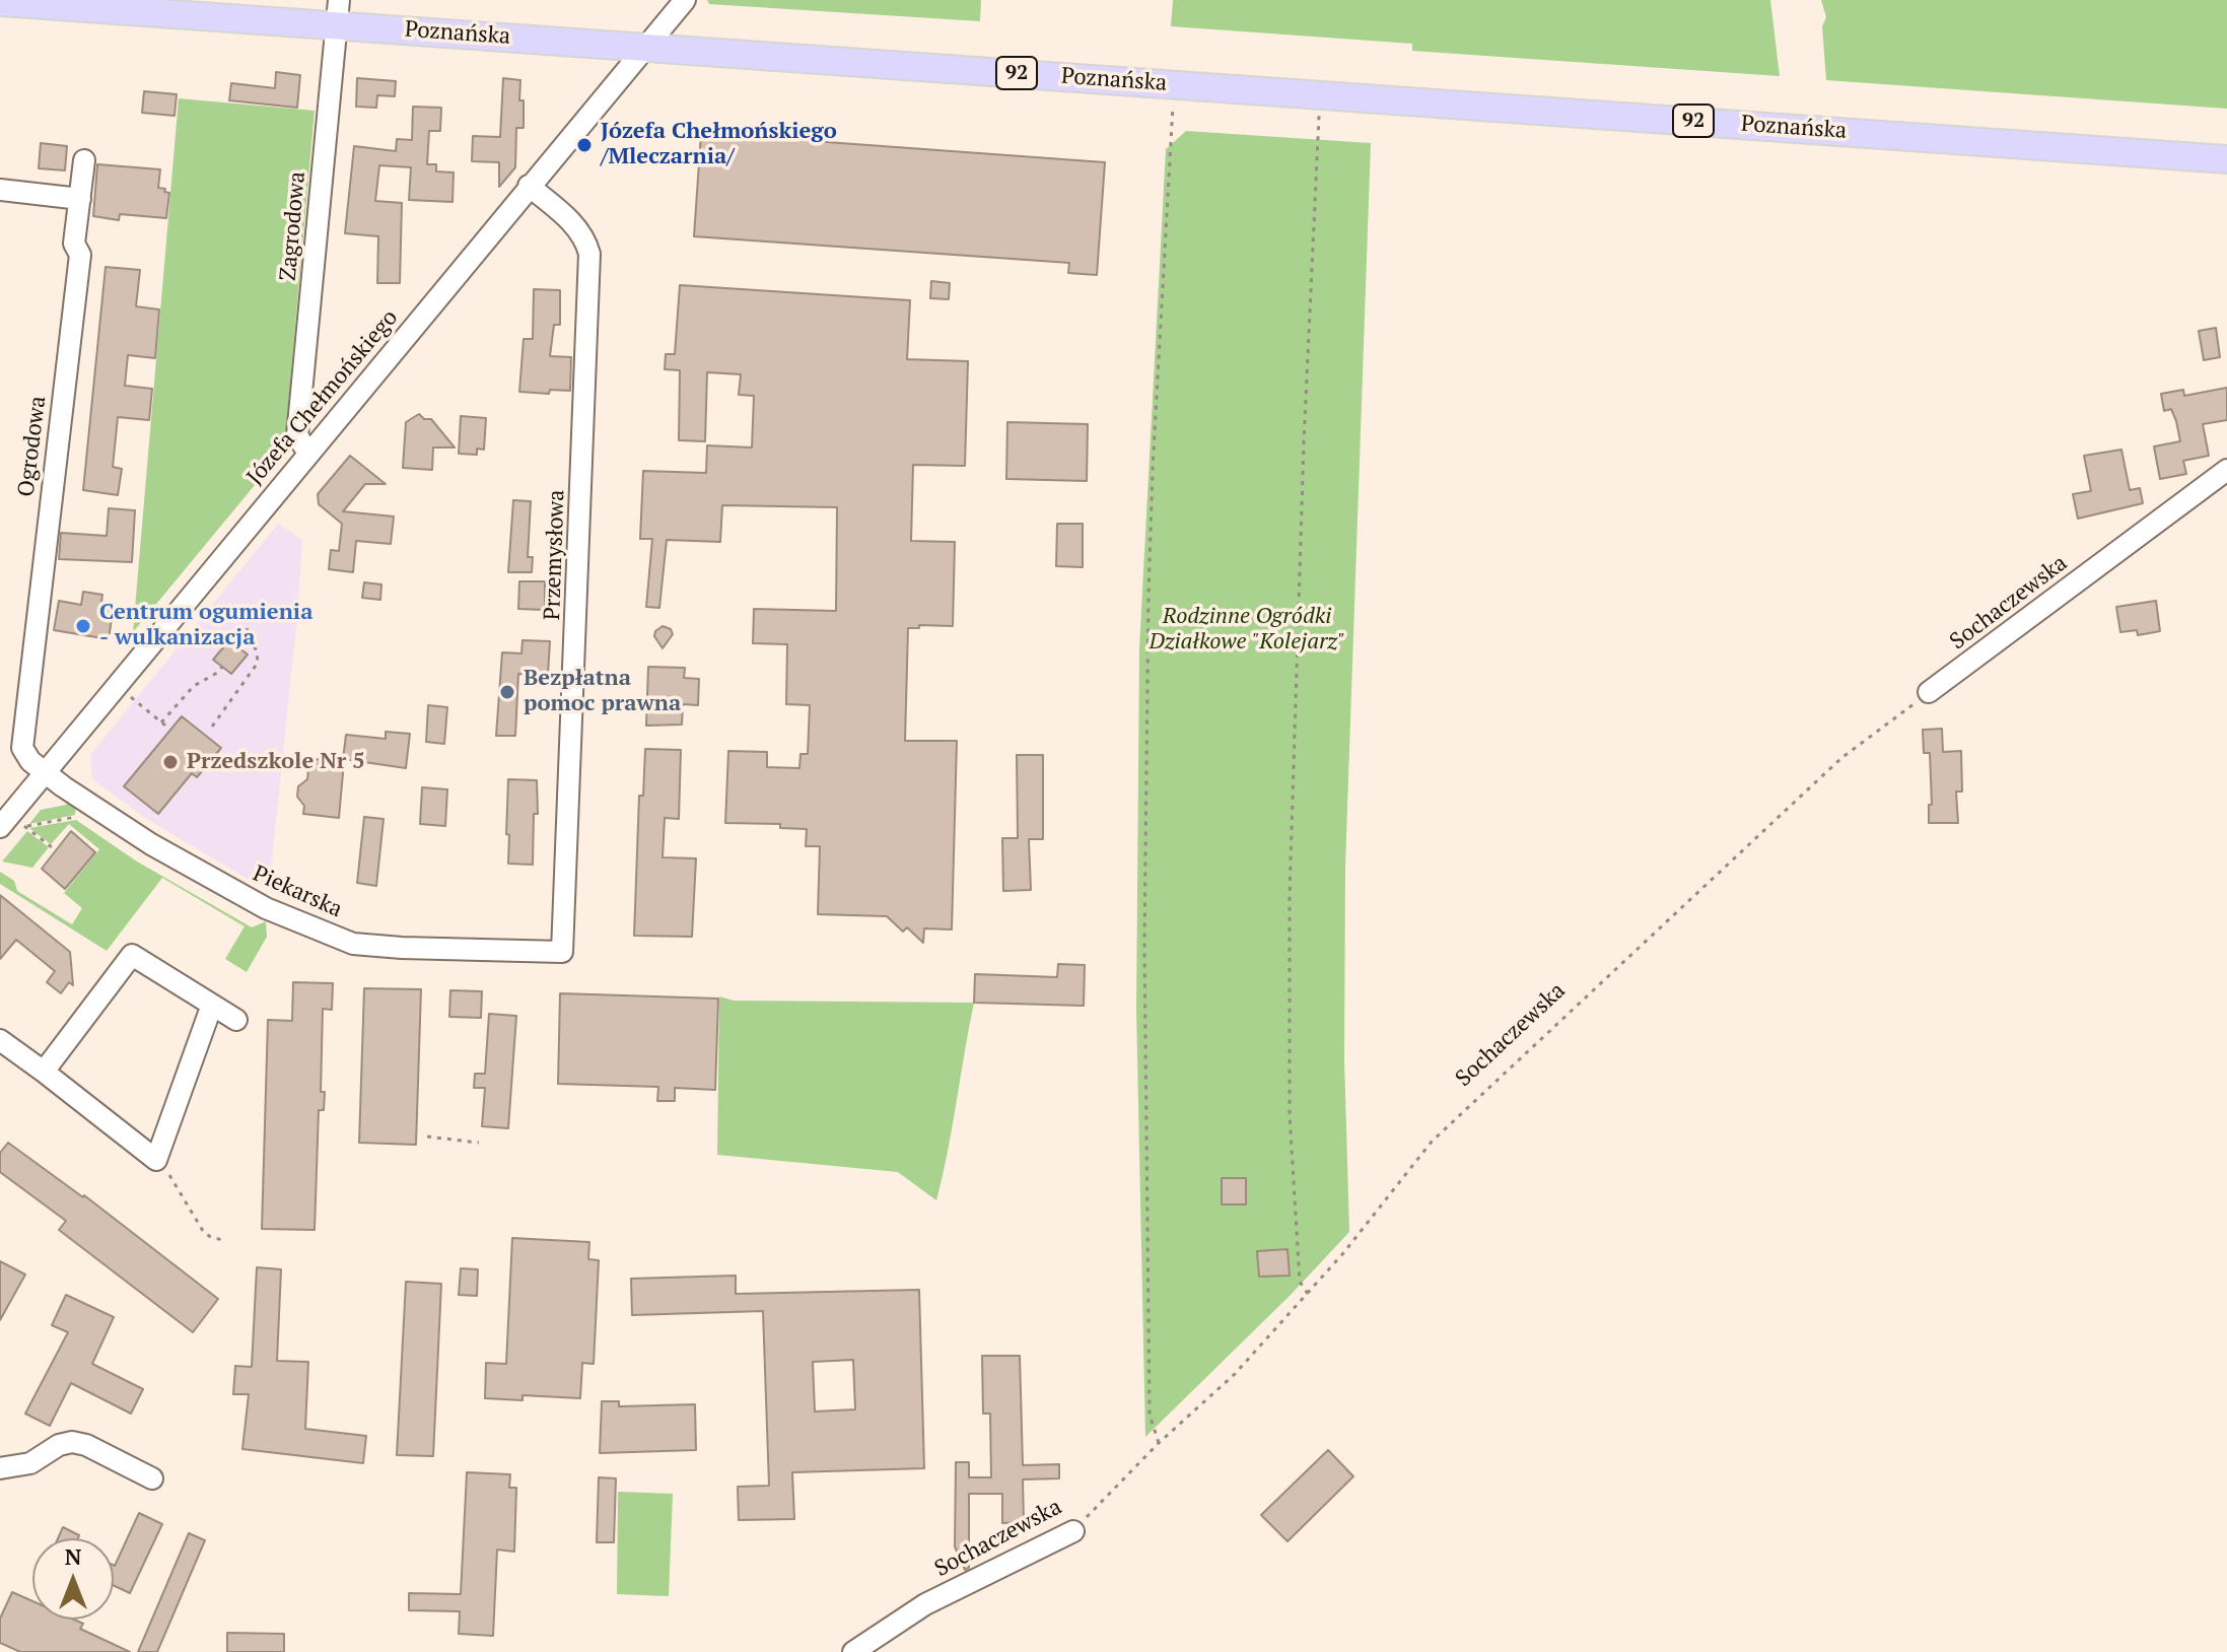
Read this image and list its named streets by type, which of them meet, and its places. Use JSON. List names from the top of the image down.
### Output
{
  "streets": {
    "main road": ["Poznańska", "92"],
    "street": [
      "Zagrodowa",
      "Józefa Chełmońskiego",
      "Ogrodowa",
      "Przemysłowa",
      "Sochaczewska",
      "Piekarska"
    ]
  },
  "crossings": [
    ["Poznańska", "Zagrodowa"],
    ["Poznańska", "Józefa Chełmońskiego"],
    ["Zagrodowa", "Józefa Chełmońskiego"],
    ["Józefa Chełmońskiego", "Ogrodowa"],
    ["Józefa Chełmońskiego", "Przemysłowa"],
    ["Józefa Chełmońskiego", "Piekarska"],
    ["Ogrodowa", "Piekarska"],
    ["Przemysłowa", "Piekarska"]
  ],
  "parks": ["Rodzinne Ogródki Działkowe \"Kolejarz\""],
  "places": [
    "Józefa Chełmońskiego /Mleczarnia/",
    "Centrum ogumienia - wulkanizacja",
    "Bezpłatna pomoc prawna",
    "Przedszkole Nr 5"
  ],
  "north": "top"
}
